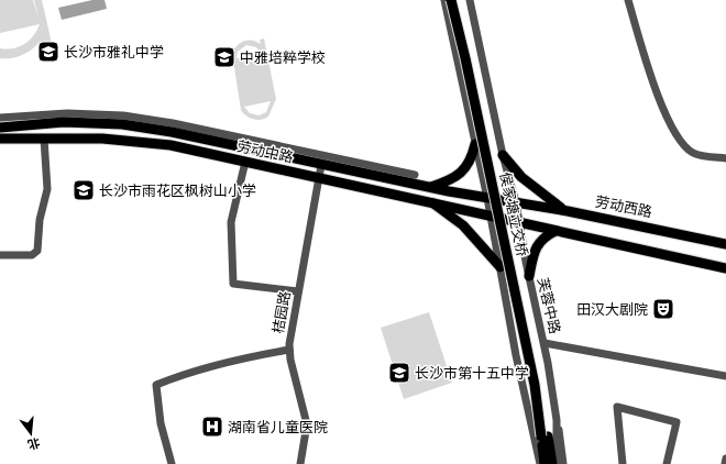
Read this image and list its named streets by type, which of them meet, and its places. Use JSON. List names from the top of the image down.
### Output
{
  "streets": {
    "main road": ["劳动中路", "劳动西路", "侯家塘立交桥"],
    "street": ["芙蓉中路", "桔园路"]
  },
  "crossings": [
    ["劳动中路", "劳动西路"],
    ["劳动中路", "芙蓉中路"],
    ["劳动中路", "桔园路"],
    ["劳动西路", "芙蓉中路"]
  ],
  "places": {
    "school or university": [
      "长沙市雅礼中学",
      "中雅培粹学校",
      "长沙市雨花区枫树山小学",
      "长沙市第十五中学"
    ],
    "theatre": ["田汉大剧院"],
    "hospital": ["湖南省儿童医院"]
  },
  "north": "bottom"
}
